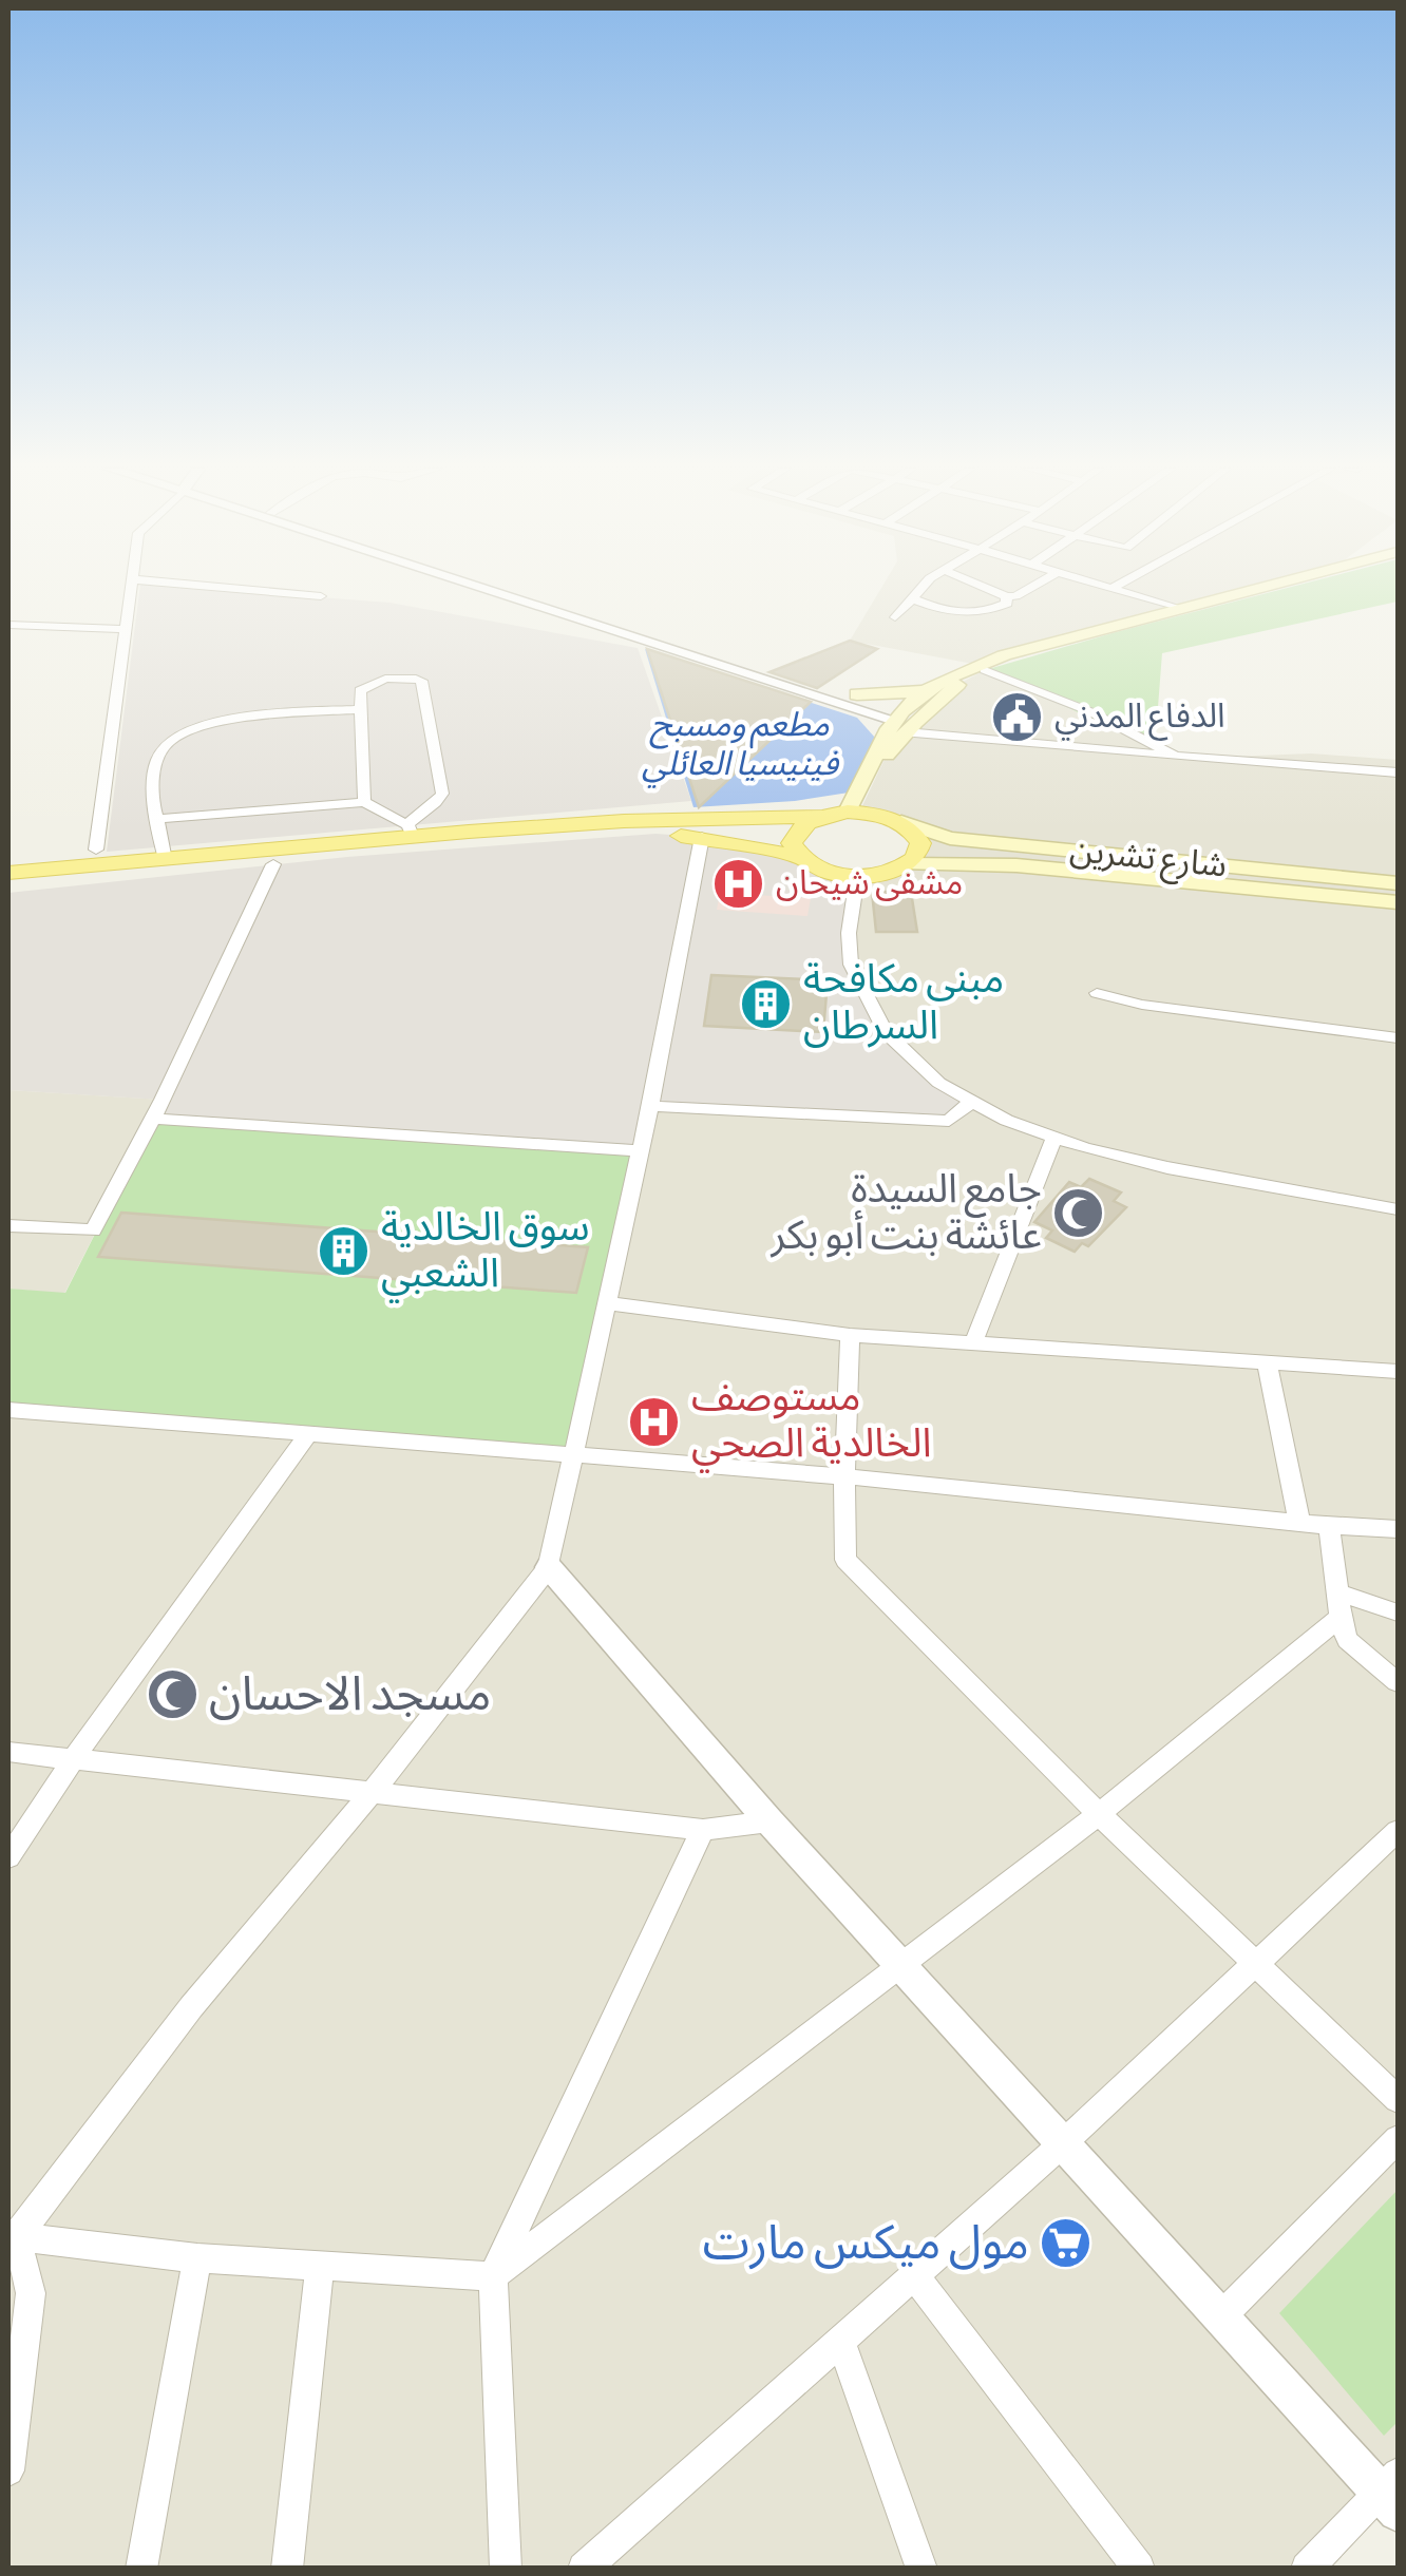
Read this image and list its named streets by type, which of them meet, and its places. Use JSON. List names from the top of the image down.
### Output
{
  "streets": {
    "main road": ["شارع تشرين"]
  },
  "water": ["مطعم ومسبح فينيسيا العائلي"],
  "places": {
    "public building": ["الدفاع المدني"],
    "hospital": ["مشفى شيحان", "مستوصف الخالدية الصحي"],
    "building": ["مبنى مكافحة السرطان", "سوق الخالدية الشعبي"],
    "mosque": ["جامع السيدة عائشة بنت أبو بكر", "مسجد الاحسان"],
    "supermarket": ["مول ميكس مارت"]
  }
}
